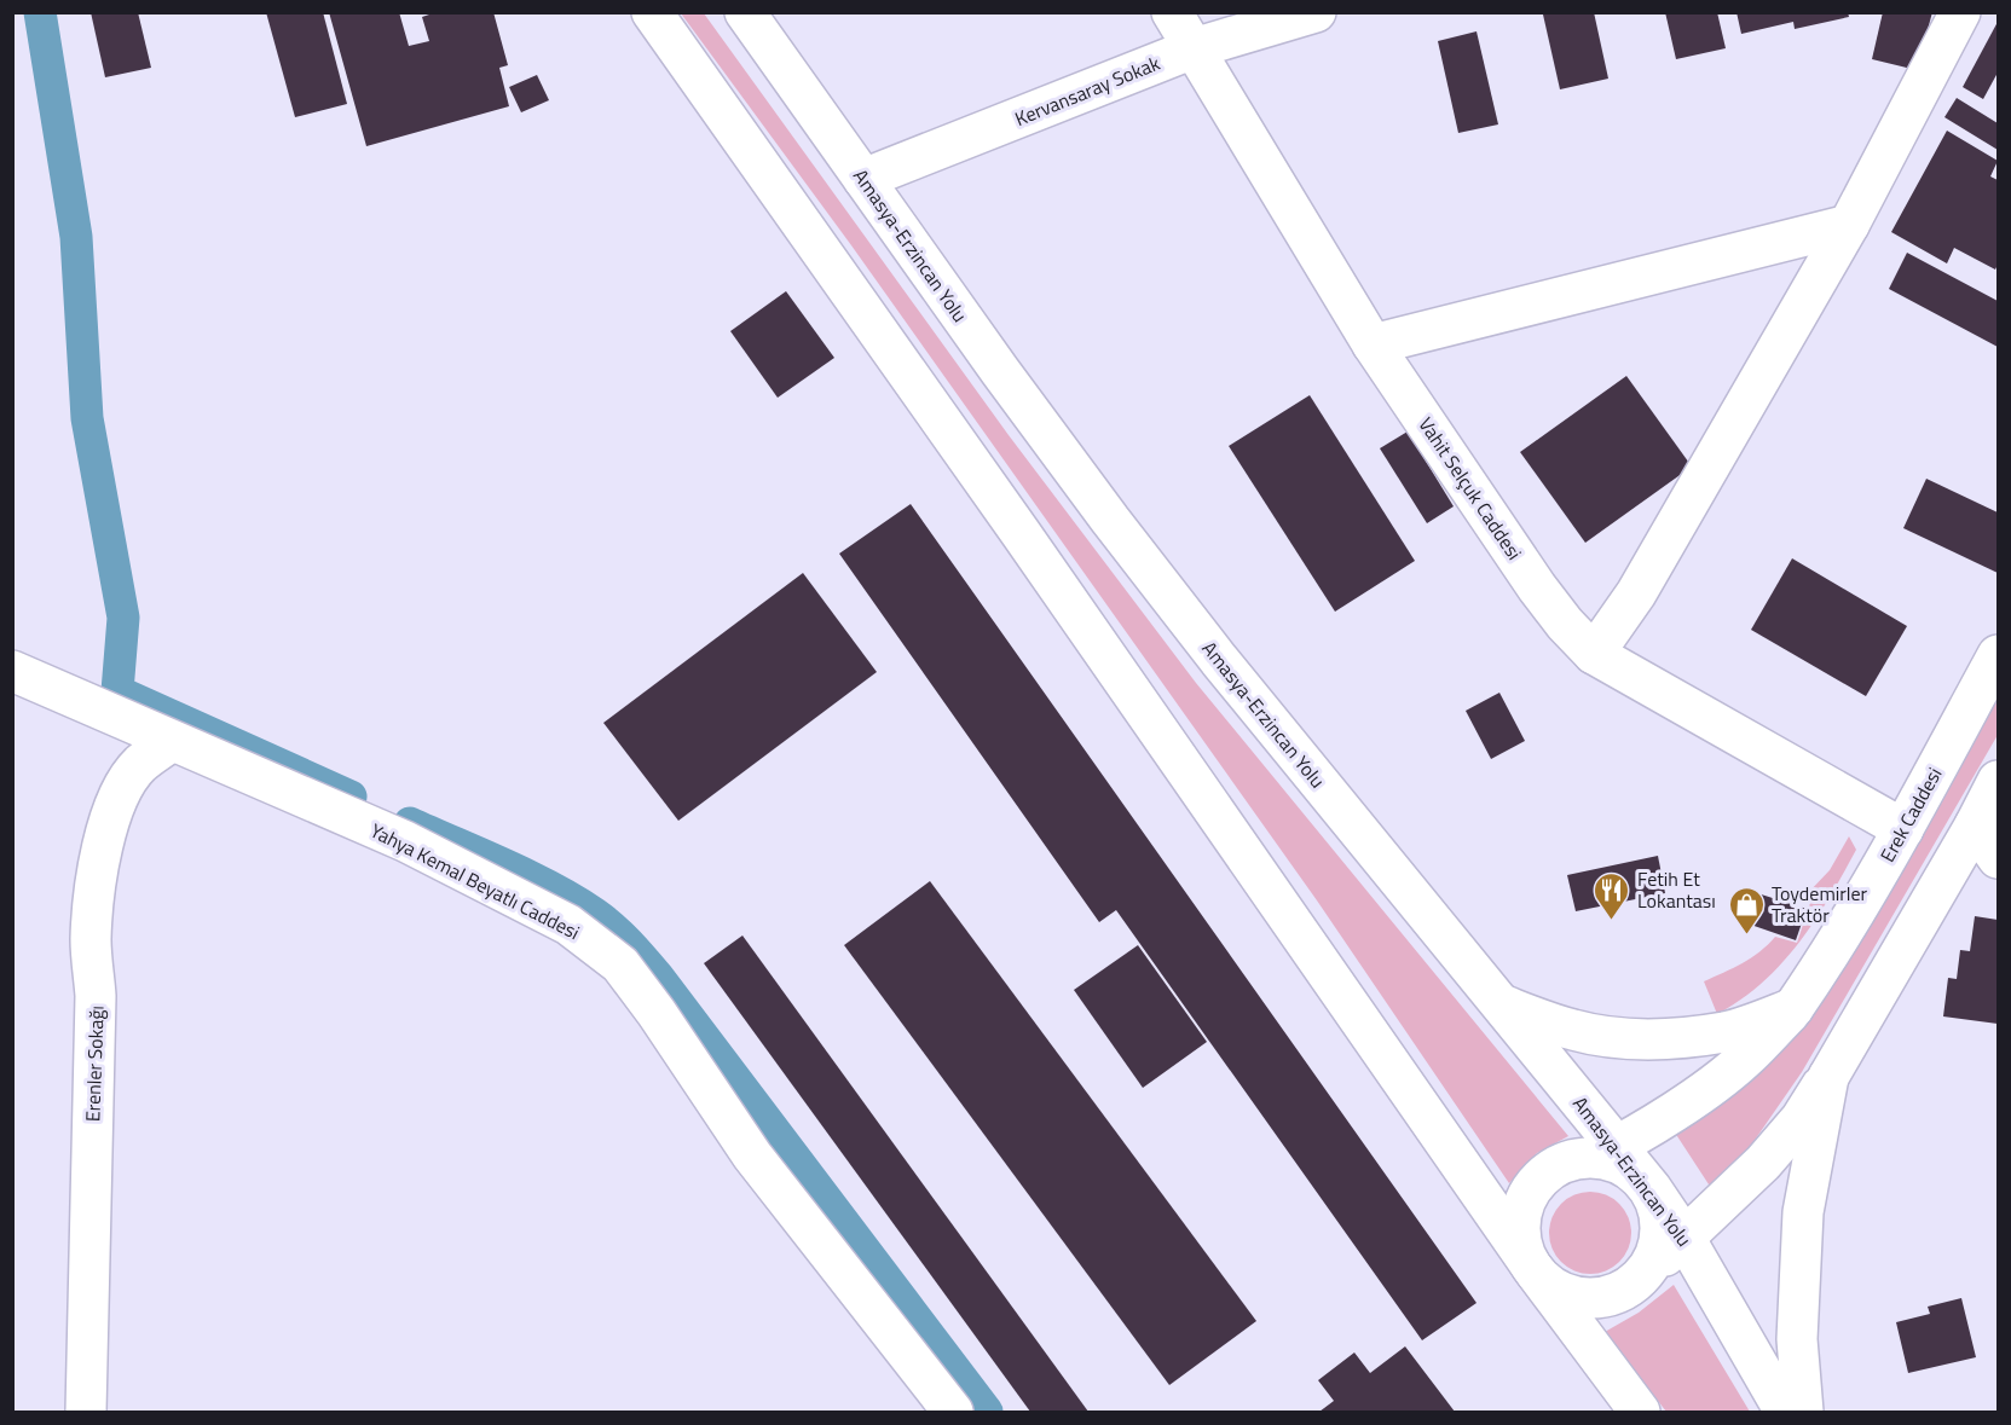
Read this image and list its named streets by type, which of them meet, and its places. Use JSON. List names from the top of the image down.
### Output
{
  "streets": {
    "main road": [
      "Kervansaray Sokak",
      "Amasya-Erzincan Yolu",
      "Vahit Selçuk Caddesi",
      "Erek Caddesi",
      "Yahya Kemal Beyatlı Caddesi",
      "Erenler Sokağı"
    ]
  },
  "crossings": [
    ["Kervansaray Sokak", "Amasya-Erzincan Yolu"],
    ["Kervansaray Sokak", "Vahit Selçuk Caddesi"],
    ["Amasya-Erzincan Yolu", "Erek Caddesi"],
    ["Vahit Selçuk Caddesi", "Erek Caddesi"],
    ["Yahya Kemal Beyatlı Caddesi", "Erenler Sokağı"]
  ],
  "places": {
    "restaurant": ["Fetih Et Lokantası"],
    "shop": ["Toydemirler Traktör"]
  }
}
